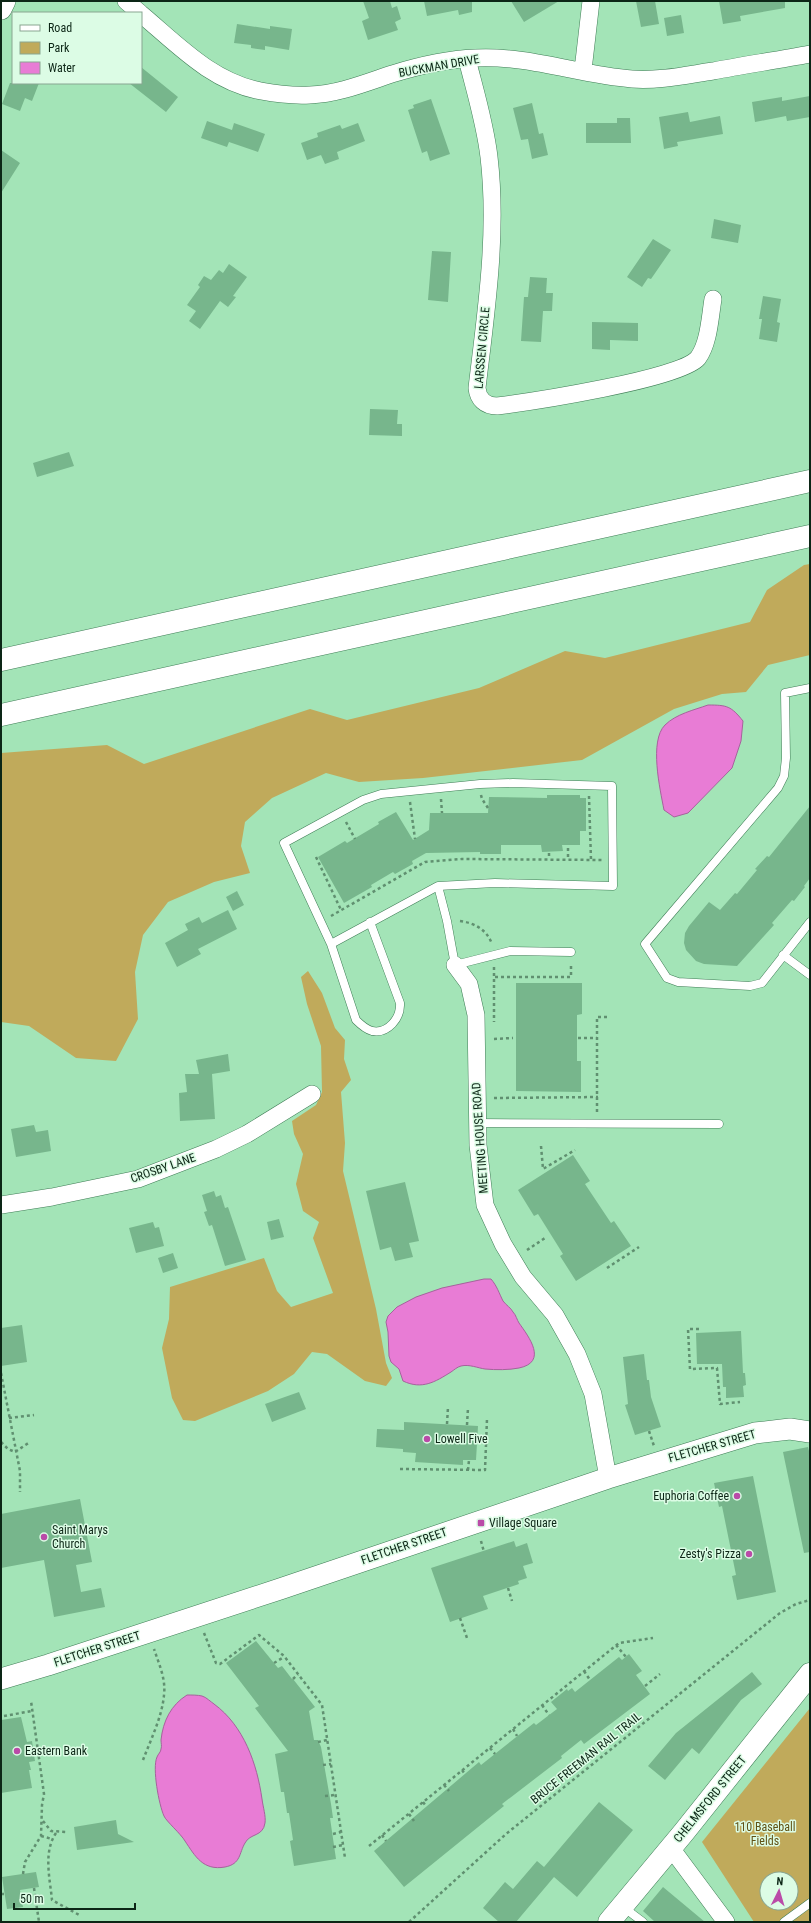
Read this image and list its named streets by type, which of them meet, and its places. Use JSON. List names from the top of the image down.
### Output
{
  "streets": {
    "main road": ["CHELMSFORD STREET"],
    "street": [
      "BUCKMAN DRIVE",
      "LARSSEN CIRCLE",
      "MEETING HOUSE ROAD",
      "CROSBY LANE",
      "FLETCHER STREET"
    ],
    "path": ["BRUCE FREEMAN RAIL TRAIL"]
  },
  "crossings": [
    ["BUCKMAN DRIVE", "LARSSEN CIRCLE"],
    ["MEETING HOUSE ROAD", "FLETCHER STREET"]
  ],
  "parks": ["110 Baseball Fields"],
  "places": {
    "other": [
      "Lowell Five",
      "Euphoria Coffee",
      "Saint Marys Church",
      "Zesty's Pizza",
      "Eastern Bank"
    ],
    "transit": ["Village Square"]
  },
  "legend": ["Road", "Park", "Water"],
  "scale_bar": "50 m",
  "north": "top"
}
